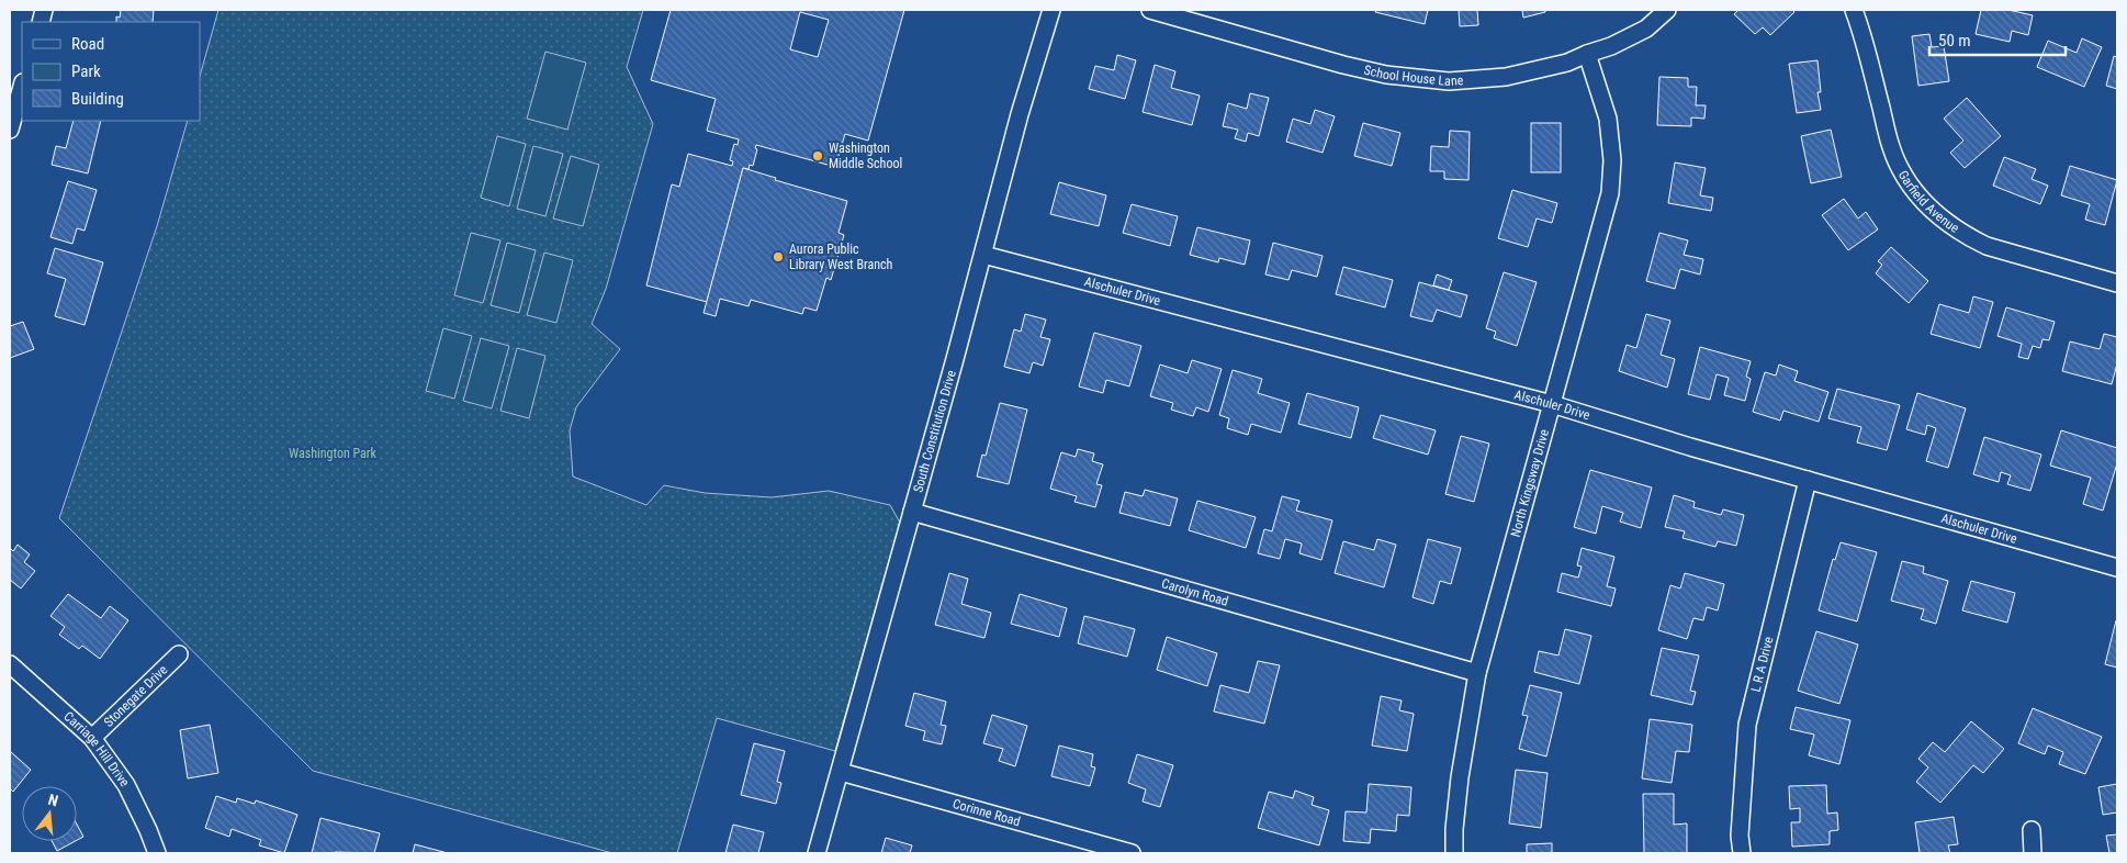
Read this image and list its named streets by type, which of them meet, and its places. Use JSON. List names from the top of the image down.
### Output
{
  "streets": {
    "street": [
      "School House Lane",
      "Garfield Avenue",
      "Alschuler Drive",
      "South Constitution Drive",
      "North Kingsway Drive",
      "Carolyn Road",
      "L R A Drive",
      "Stonegate Drive",
      "Carriage Hill Drive",
      "Corinne Road"
    ]
  },
  "crossings": [
    ["School House Lane", "North Kingsway Drive"],
    ["Alschuler Drive", "South Constitution Drive"],
    ["Alschuler Drive", "North Kingsway Drive"],
    ["Alschuler Drive", "L R A Drive"],
    ["South Constitution Drive", "Carolyn Road"],
    ["South Constitution Drive", "Corinne Road"],
    ["North Kingsway Drive", "Carolyn Road"],
    ["Stonegate Drive", "Carriage Hill Drive"]
  ],
  "parks": ["Washington Park"],
  "places": ["Washington Middle School", "Aurora Public Library West Branch"],
  "legend": ["Road", "Park", "Building"],
  "scale_bar": "50 m",
  "north": "top"
}
